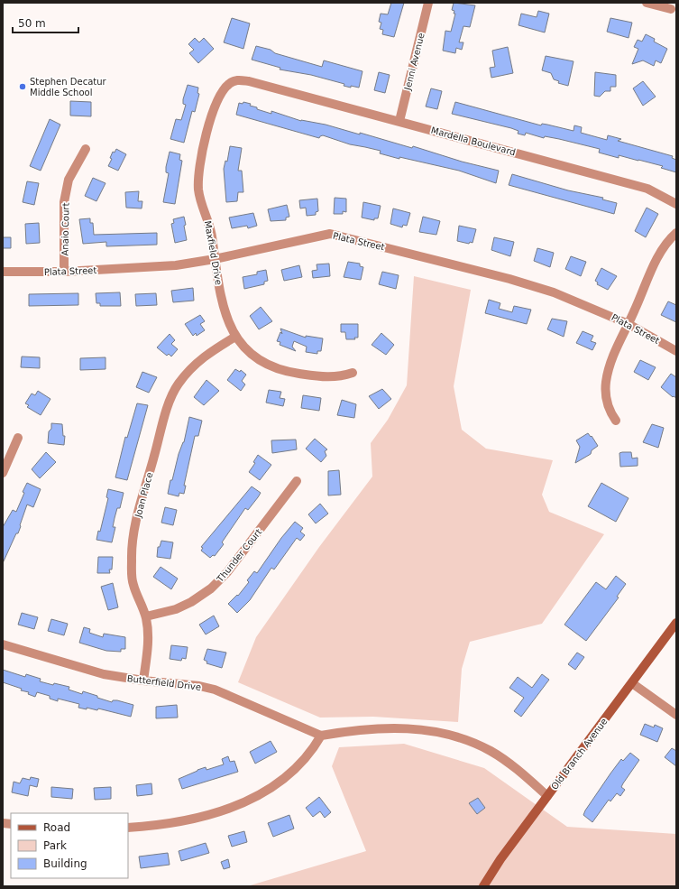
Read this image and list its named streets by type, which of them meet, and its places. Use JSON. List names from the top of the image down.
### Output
{
  "streets": {
    "main road": ["Old Branch Avenue"],
    "street": [
      "Jenni Avenue",
      "Mardella Boulevard",
      "Anaio Court",
      "Plata Street",
      "Maxfield Drive",
      "Joan Place",
      "Thunder Court",
      "Butterfield Drive"
    ]
  },
  "crossings": [
    ["Jenni Avenue", "Mardella Boulevard"],
    ["Mardella Boulevard", "Maxfield Drive"],
    ["Anaio Court", "Plata Street"],
    ["Plata Street", "Maxfield Drive"],
    ["Maxfield Drive", "Joan Place"],
    ["Joan Place", "Thunder Court"],
    ["Joan Place", "Butterfield Drive"]
  ],
  "places": ["Stephen Decatur Middle School"],
  "legend": ["Road", "Park", "Building"],
  "scale_bar": "50 m"
}
